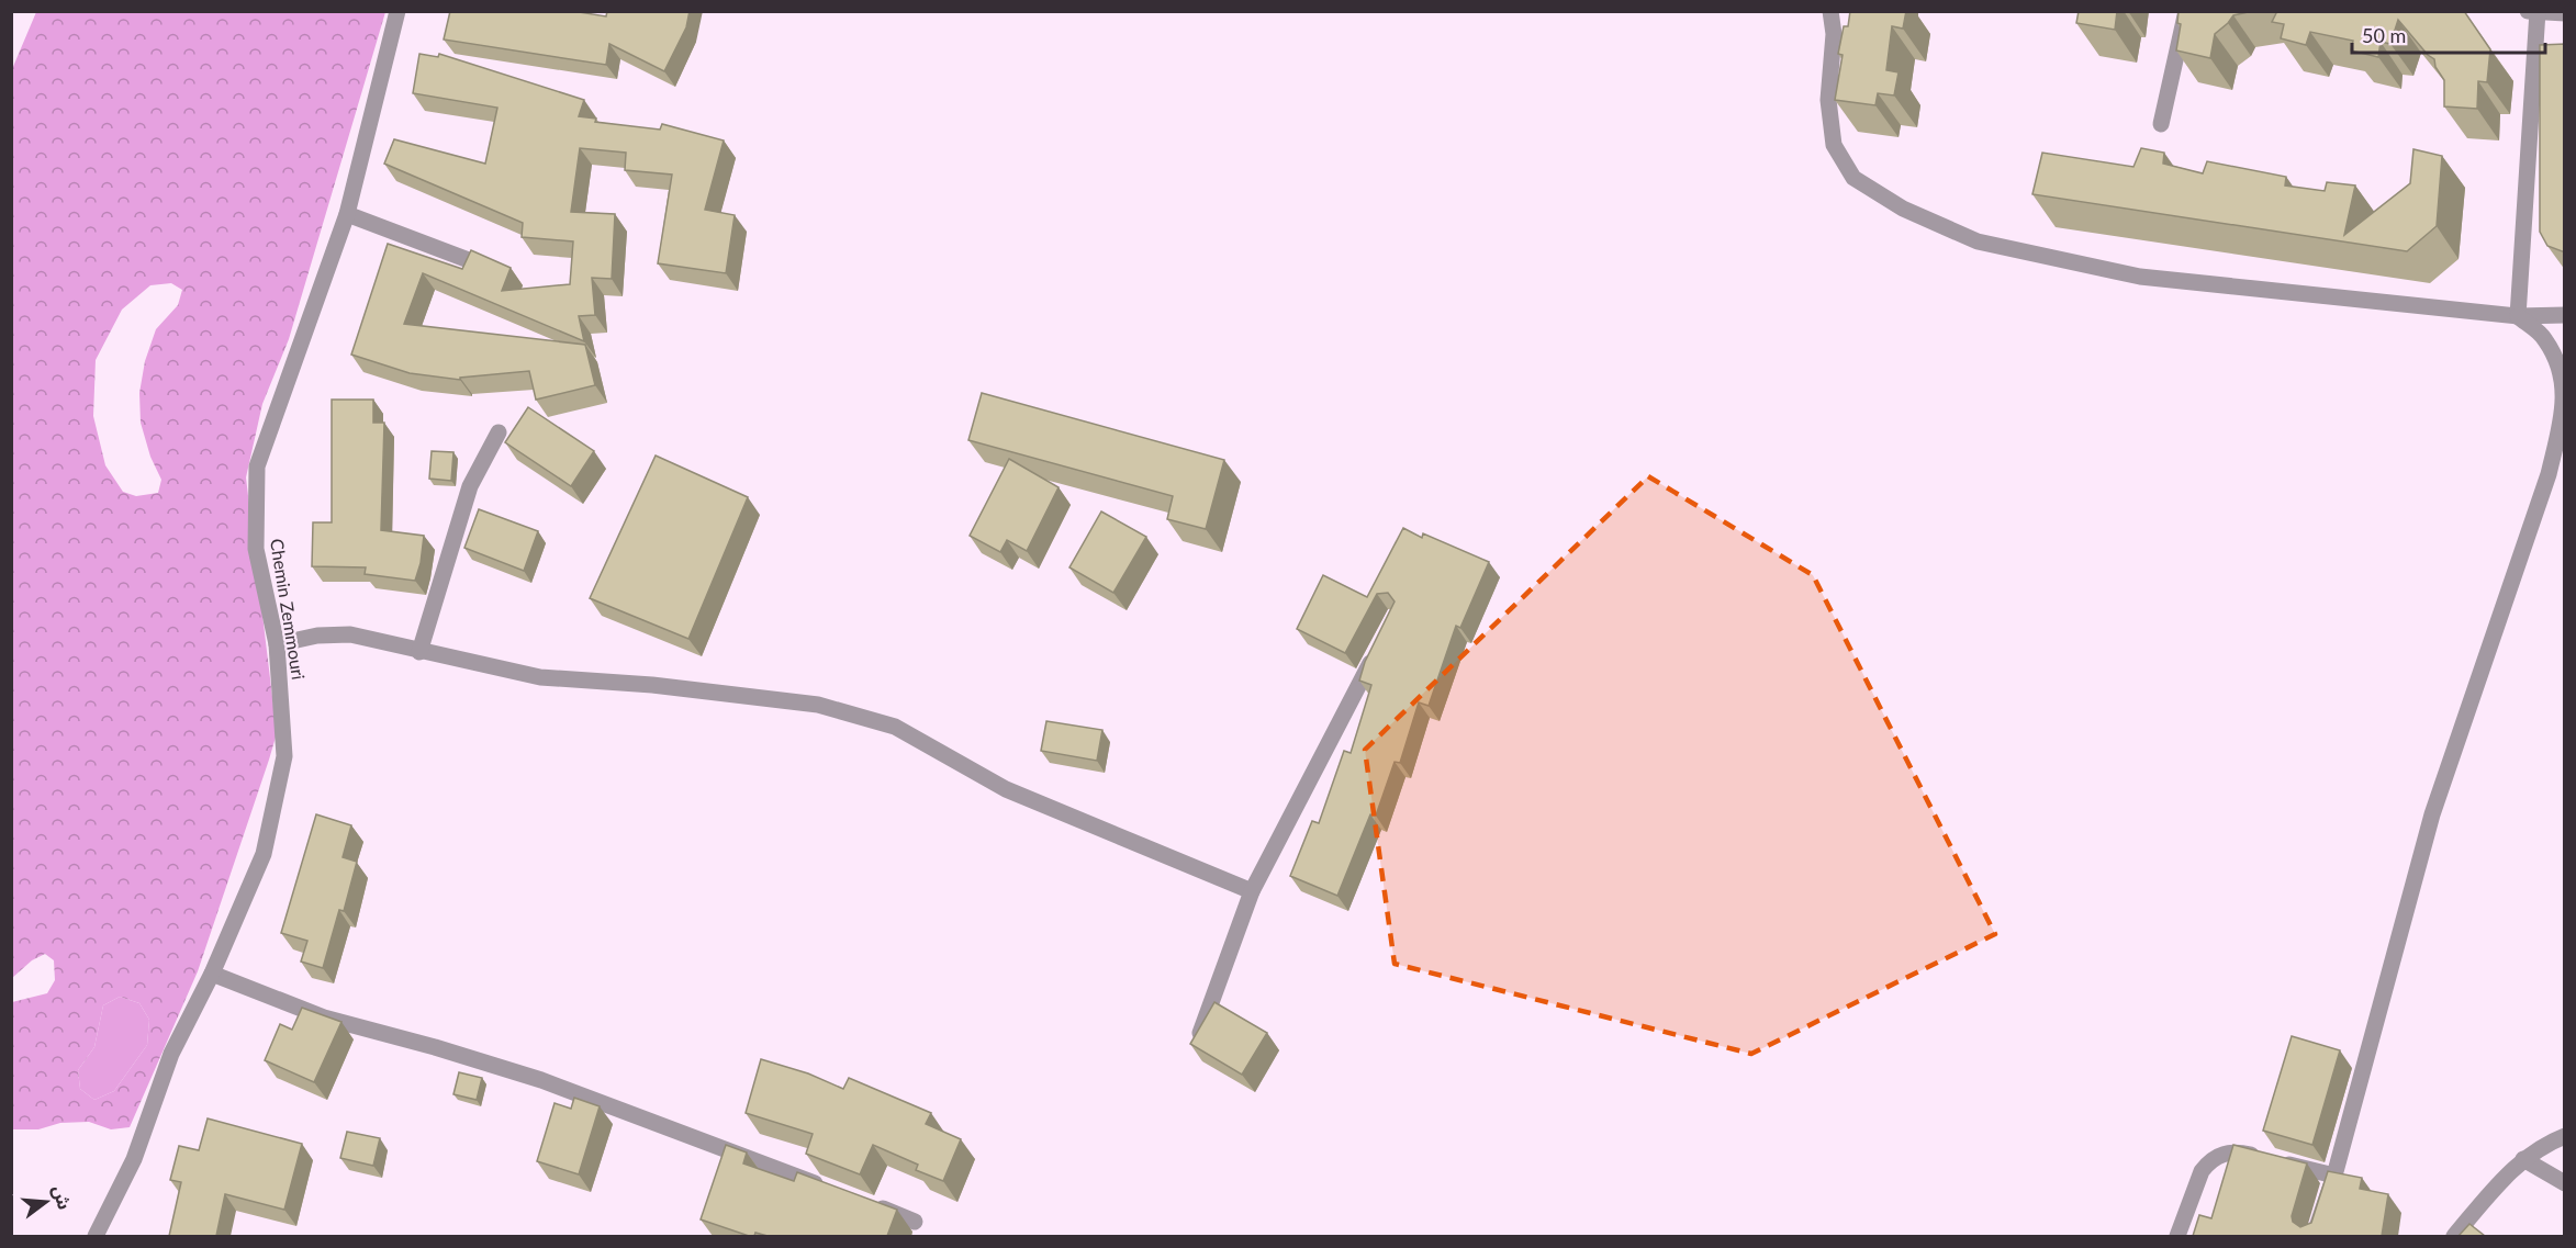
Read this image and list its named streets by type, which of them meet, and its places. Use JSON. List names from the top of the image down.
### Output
{
  "streets": {
    "street": ["Chemin Zemmouri"]
  },
  "scale_bar": "50 m",
  "north": "right"
}
